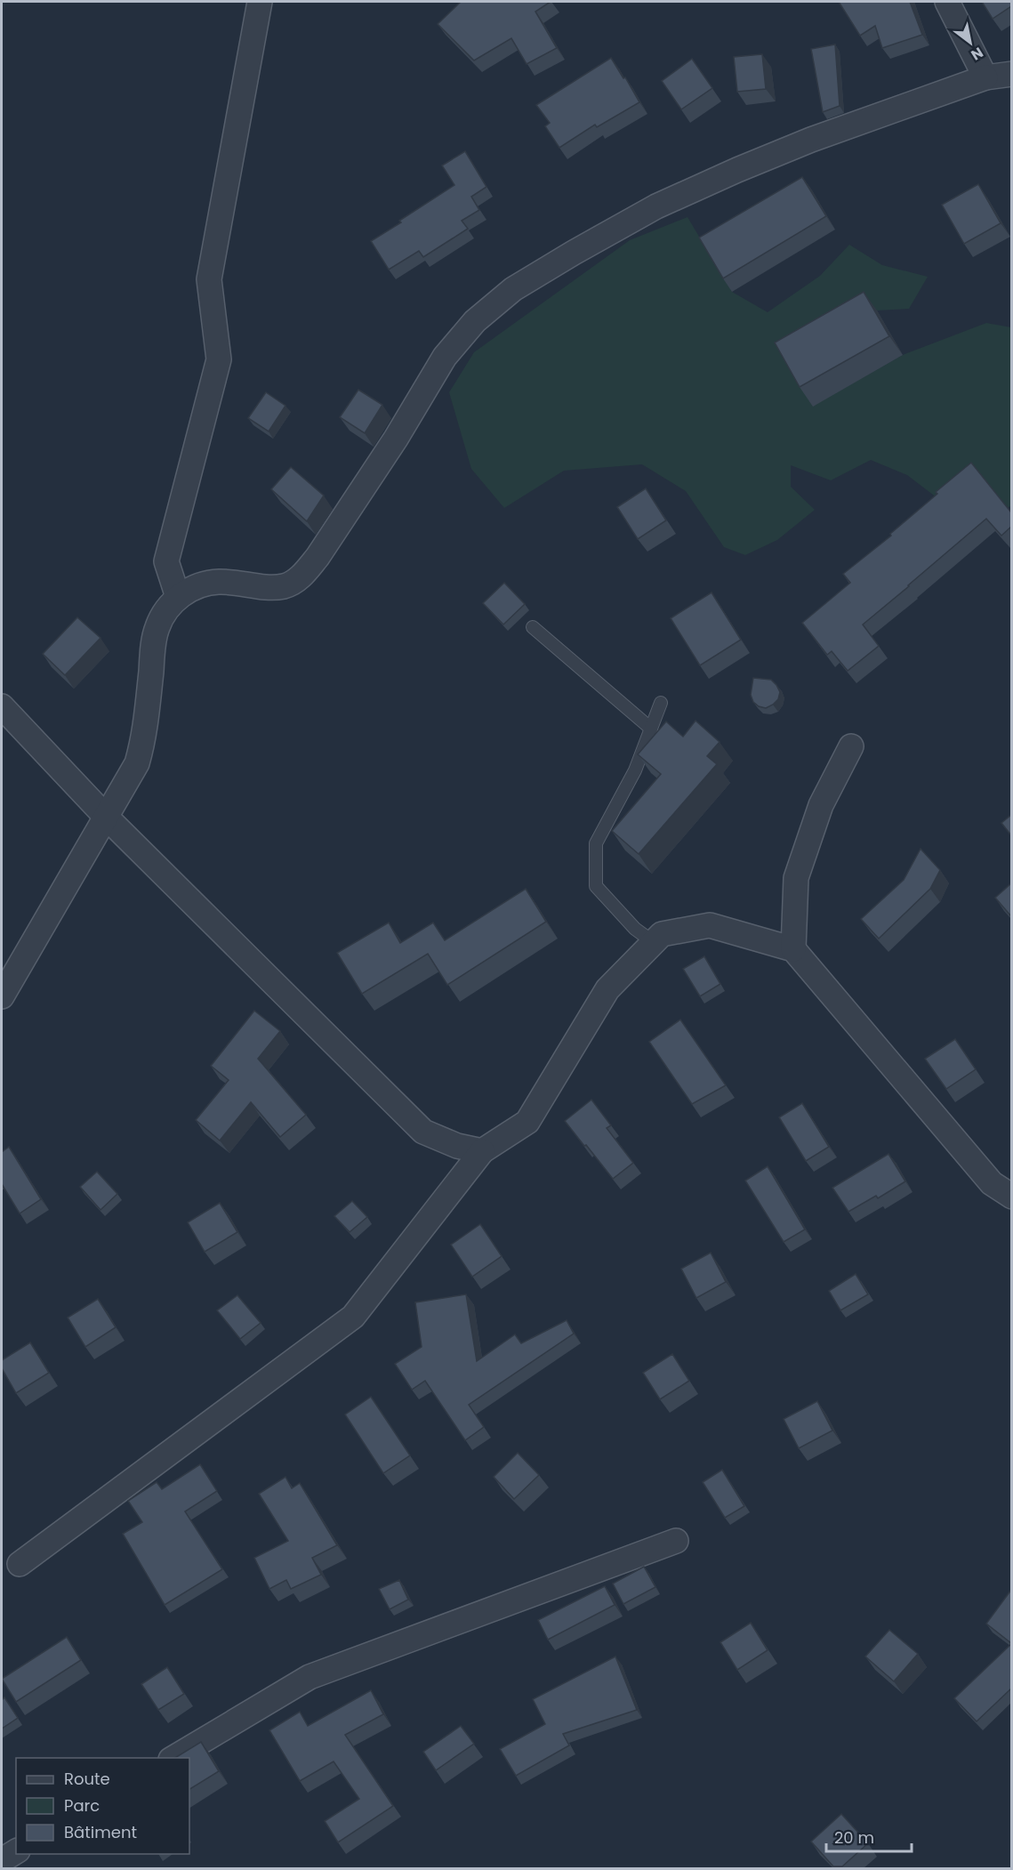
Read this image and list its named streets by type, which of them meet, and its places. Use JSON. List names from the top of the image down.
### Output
{
  "legend": ["Route", "Parc", "Bâtiment"],
  "scale_bar": "20 m",
  "north": "bottom right"
}
